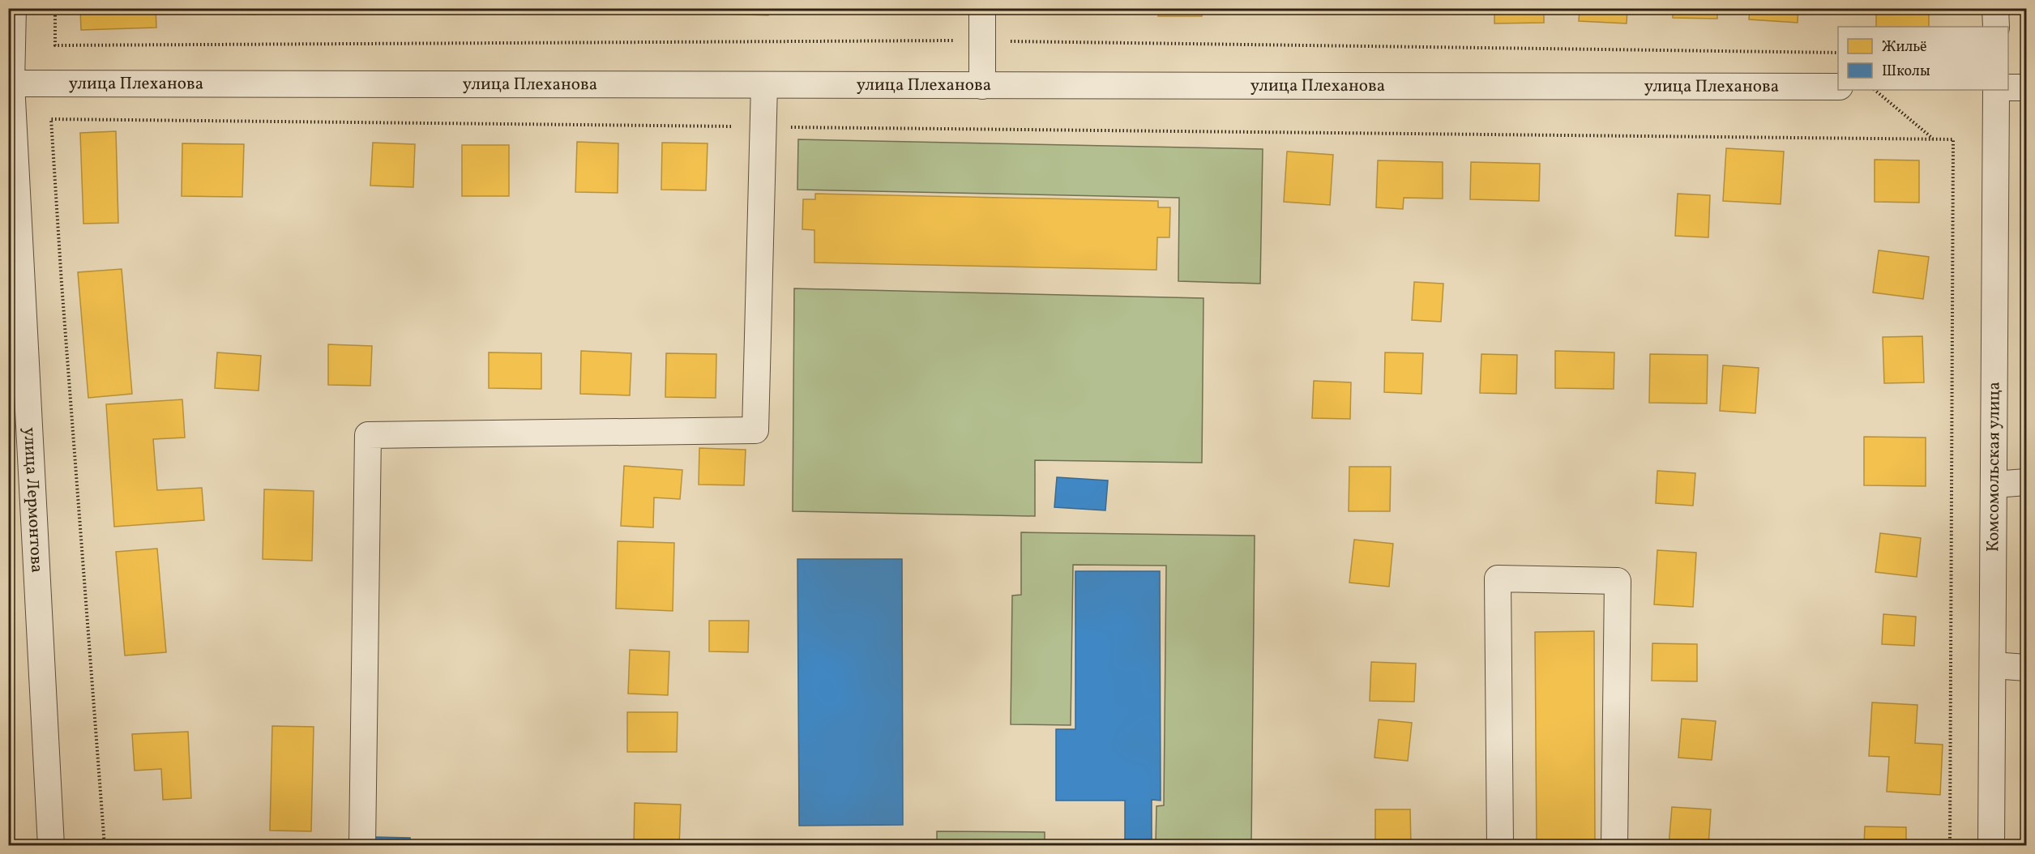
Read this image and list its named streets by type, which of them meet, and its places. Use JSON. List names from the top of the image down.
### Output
{
  "streets": {
    "street": ["улица Плеханова", "Комсомольская улица", "улица Лермонтова"]
  },
  "crossings": [
    ["улица Плеханова", "улица Лермонтова"]
  ],
  "legend": ["Жильё", "Школы"]
}
